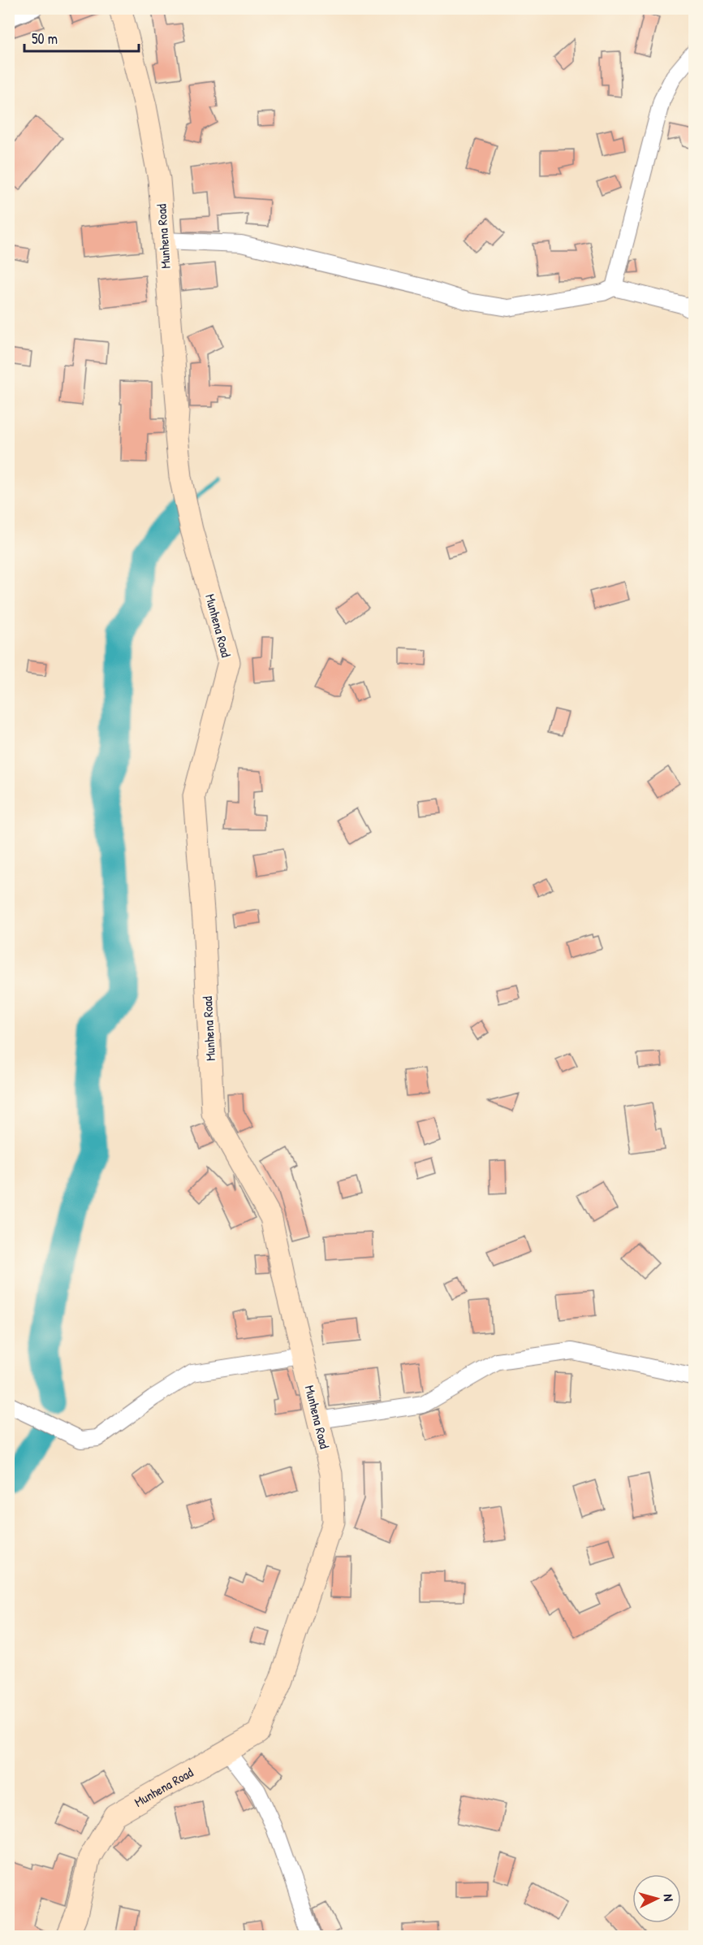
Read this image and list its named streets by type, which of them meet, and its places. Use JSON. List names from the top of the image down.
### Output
{
  "streets": {
    "street": ["Munhena Road"]
  },
  "scale_bar": "50 m",
  "north": "right"
}
